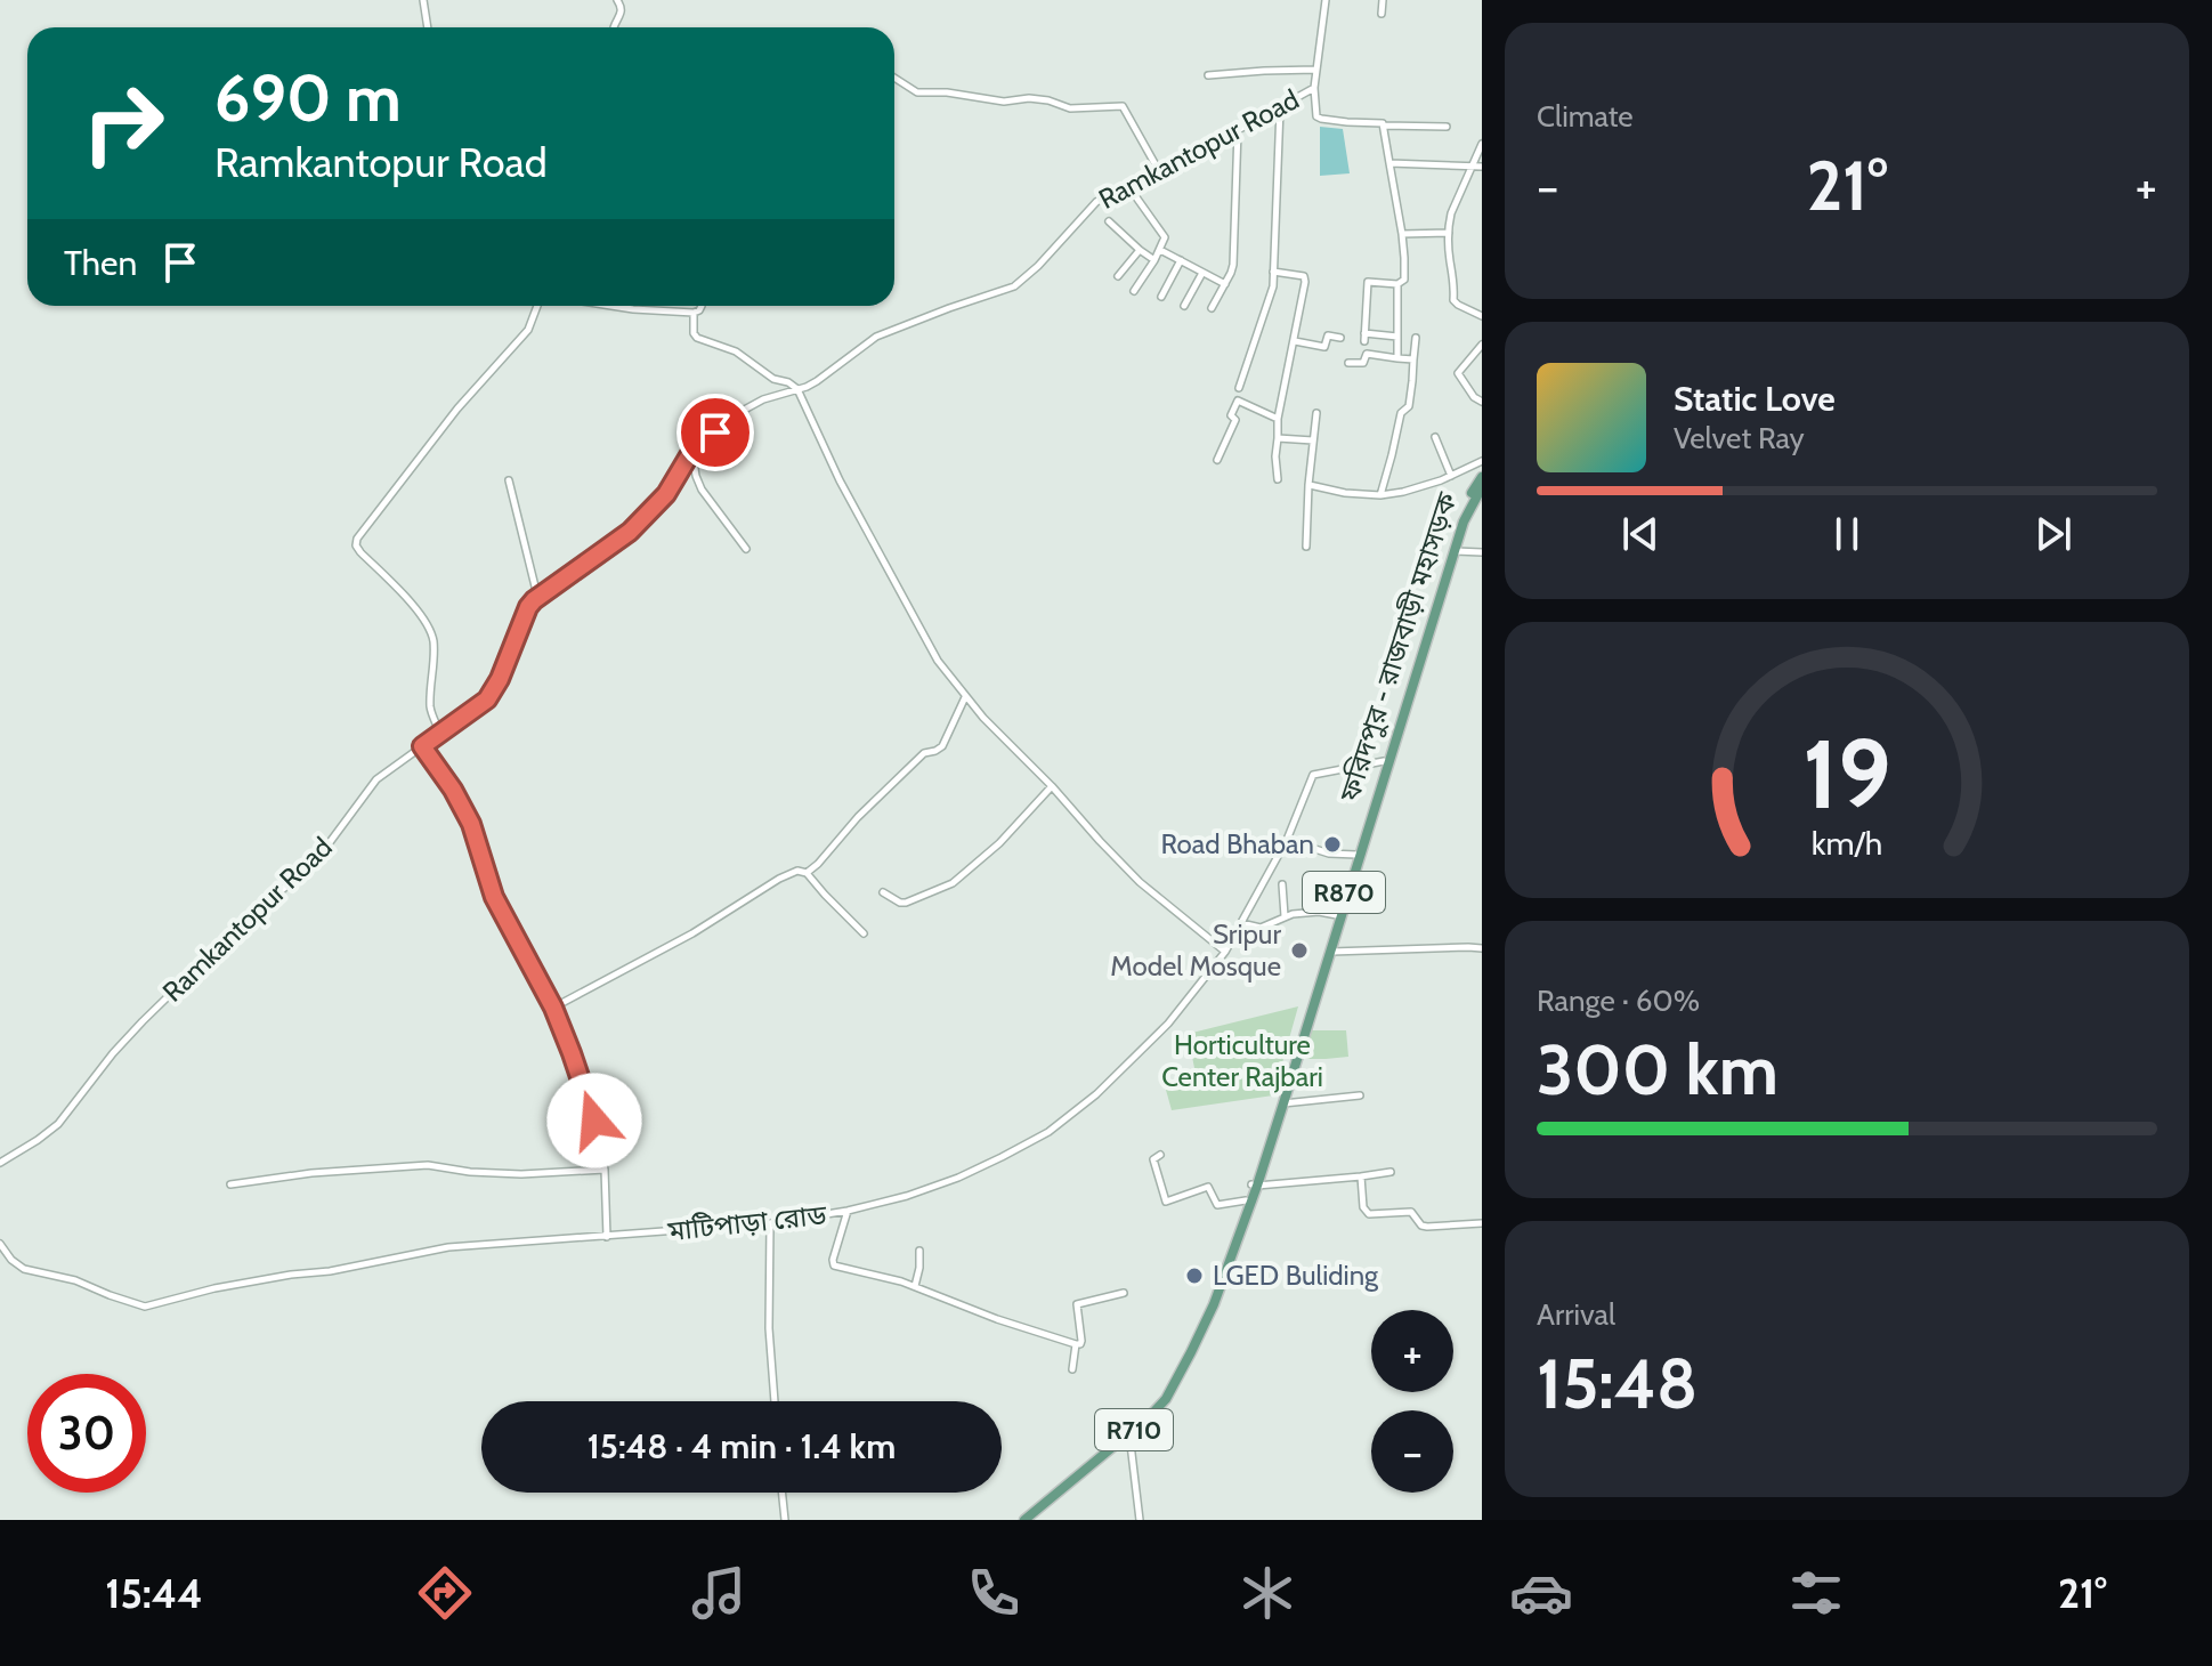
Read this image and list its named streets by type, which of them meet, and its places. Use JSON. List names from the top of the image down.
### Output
{
  "streets": {
    "main road": ["ফরিদপুর - রাজবাড়ী মহাসড়ক", "R870", "R710"],
    "street": ["Ramkantopur Road", "মাটিপাড়া রোড"]
  },
  "crossings": [
    ["ফরিদপুর - রাজবাড়ী মহাসড়ক", "মাটিপাড়া রোড"],
    ["ফরিদপুর - রাজবাড়ী মহাসড়ক", "R710"]
  ],
  "parks": ["Horticulture Center Rajbari"],
  "places": ["Road Bhaban", "Sripur Model Mosque", "LGED Buliding"],
  "page": {
    "tile": [
      "Climate",
      ["Range · 60%", "300 km"],
      ["Arrival", "15:48"]
    ],
    "turn": ["690 m", "Ramkantopur Road"],
    "heat": ["−", "21°", "+"],
    "then": "Then",
    "song": ["Static Love", "Velvet Ray"],
    "map_buttons": ["+", "−"],
    "limit": "30",
    "trip": "15:48 · 4 min · 1.4 km",
    "tabs": ["15:44", "21°"],
    "gauge": ["19", "km/h"]
  }
}
